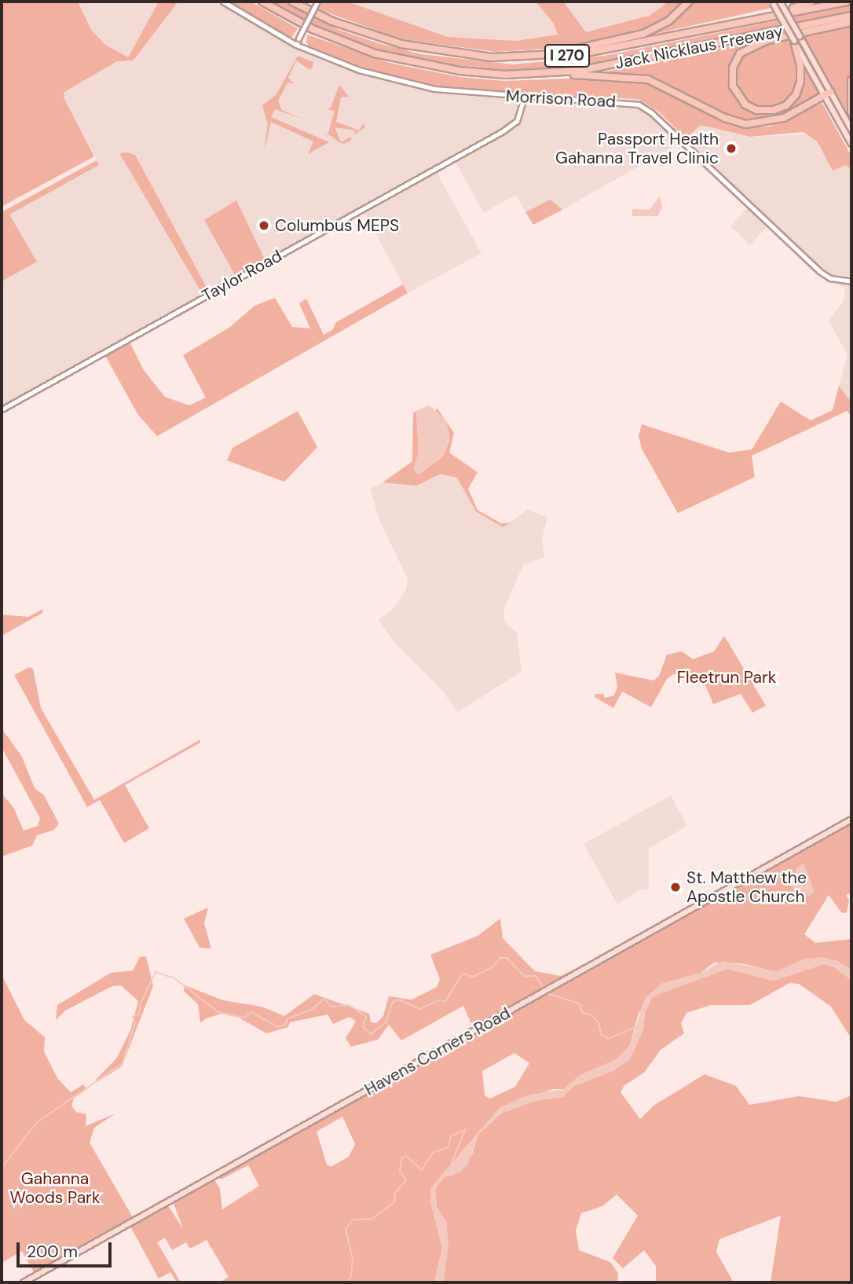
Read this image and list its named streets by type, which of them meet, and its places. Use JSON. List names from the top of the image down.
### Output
{
  "streets": {
    "highway": ["Jack Nicklaus Freeway", "I 270"],
    "main road": ["Morrison Road", "Taylor Road", "Havens Corners Road"]
  },
  "crossings": [
    ["Morrison Road", "Taylor Road"]
  ],
  "parks": ["Fleetrun Park", "Gahanna Woods Park"],
  "places": ["Passport Health Gahanna Travel Clinic", "Columbus MEPS", "St. Matthew the Apostle Church"],
  "scale_bar": "200 m"
}
